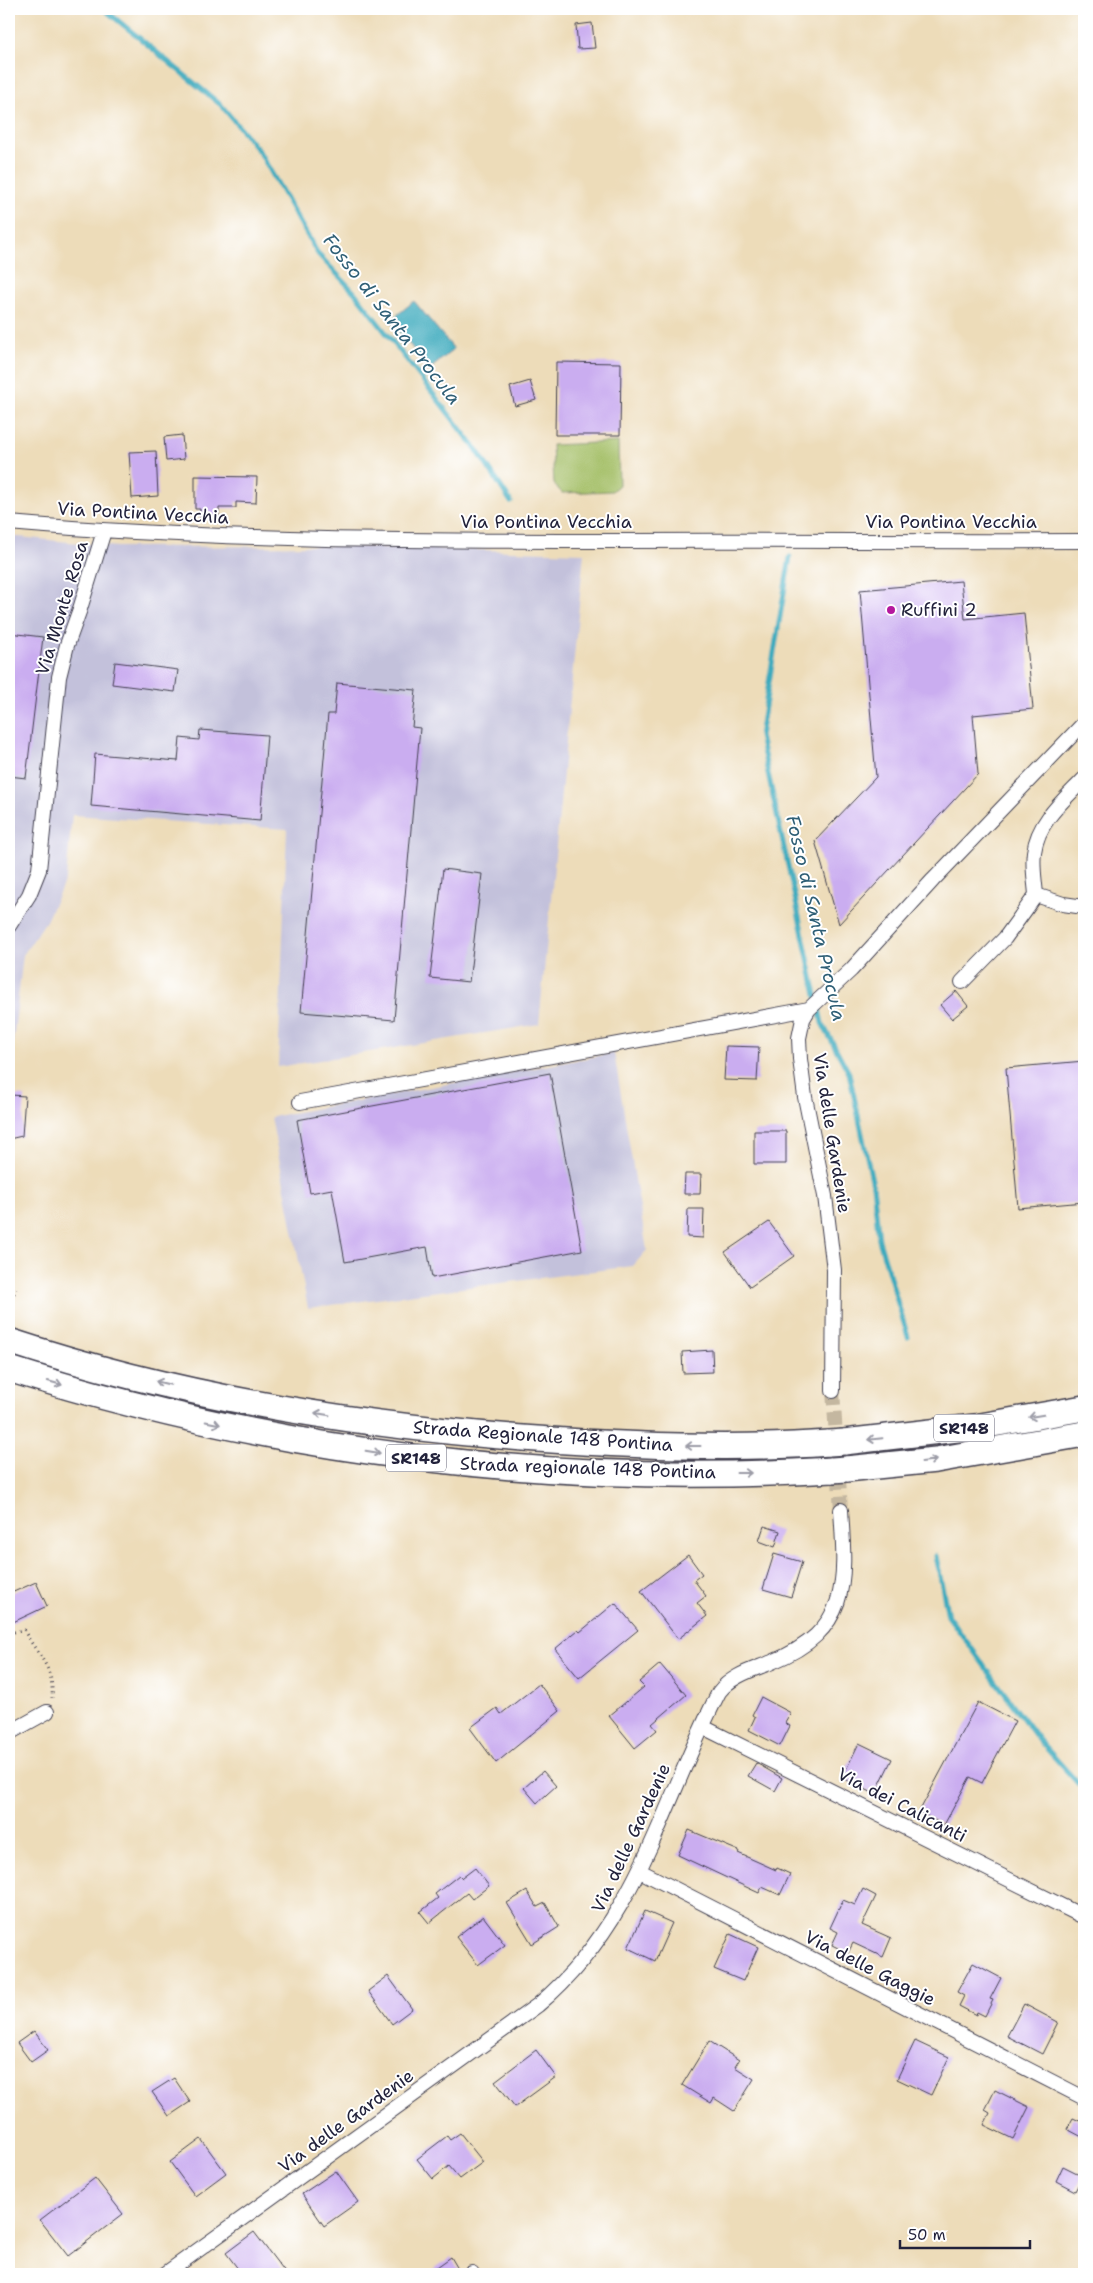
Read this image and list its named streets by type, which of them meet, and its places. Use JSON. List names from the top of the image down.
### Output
{
  "streets": {
    "highway": ["SR148", "Strada Regionale 148 Pontina", "Strada regionale 148 Pontina"],
    "street": [
      "Via Pontina Vecchia",
      "Via Monte Rosa",
      "Via delle Gardenie",
      "Via dei Calicanti",
      "Via delle Gaggie"
    ]
  },
  "crossings": [
    ["Via Pontina Vecchia", "Via Monte Rosa"],
    ["Via delle Gardenie", "Via dei Calicanti"],
    ["Via delle Gardenie", "Via delle Gaggie"]
  ],
  "one_way": ["Strada Regionale 148 Pontina", "Strada regionale 148 Pontina"],
  "water": ["Fosso di Santa Procula"],
  "places": ["Ruffini 2"],
  "scale_bar": "50 m"
}
